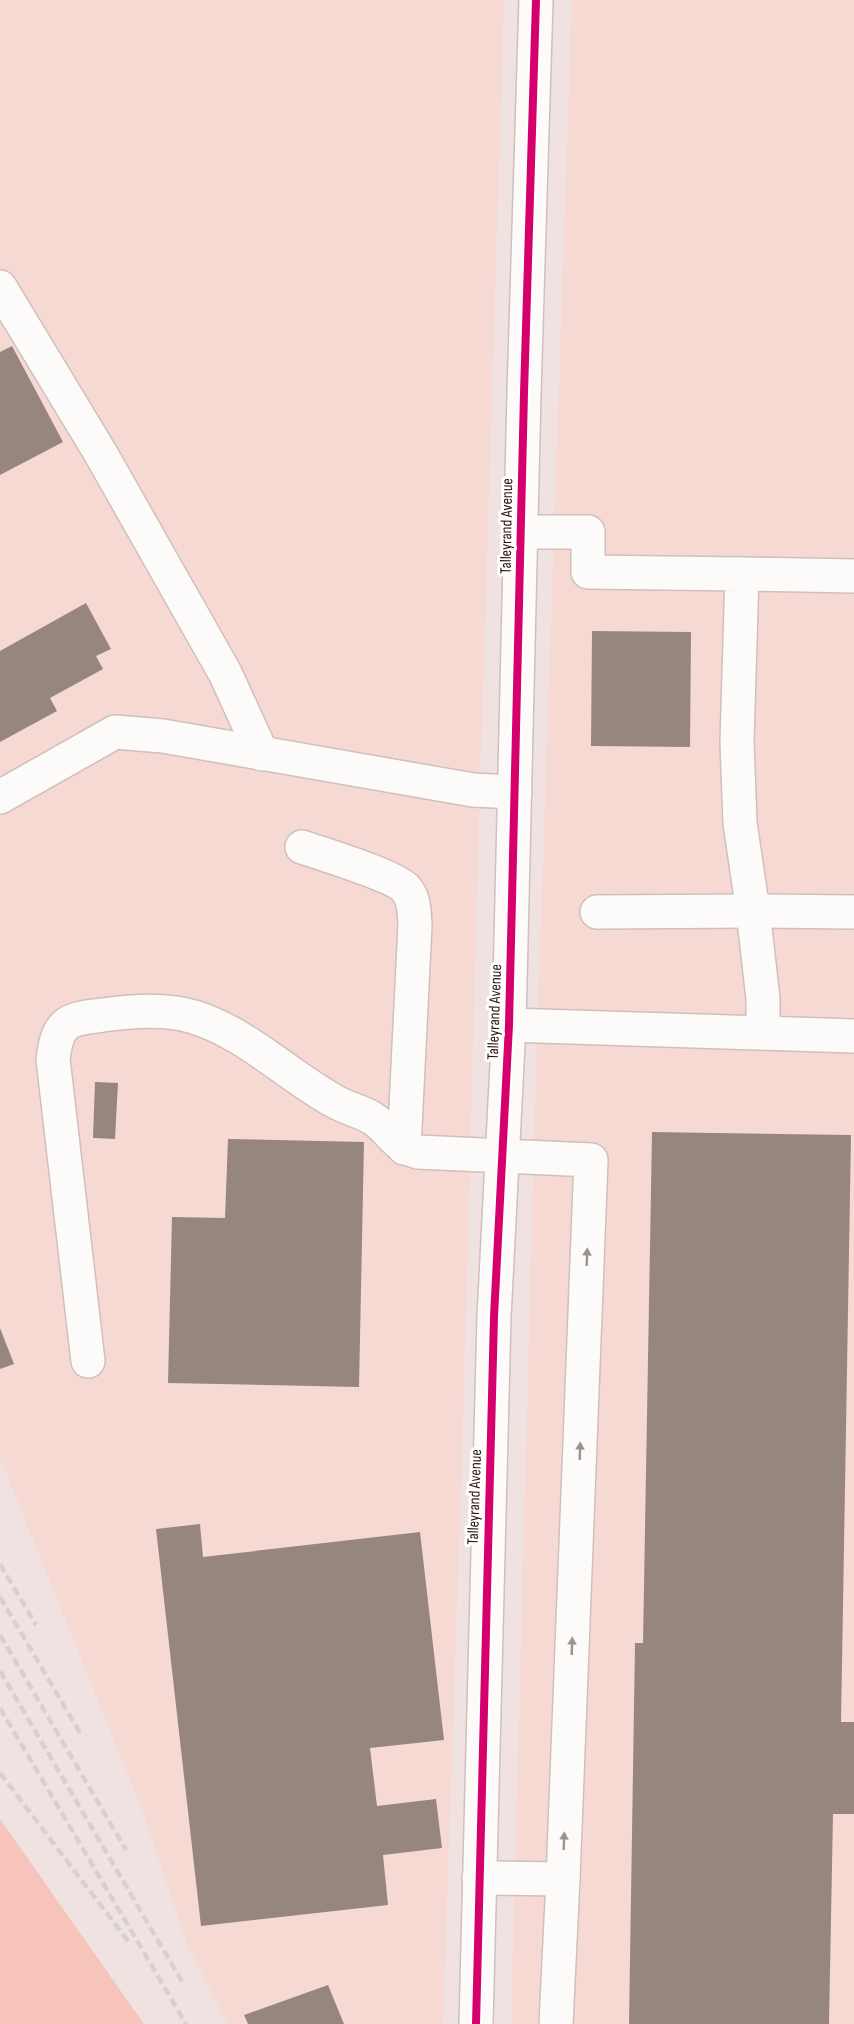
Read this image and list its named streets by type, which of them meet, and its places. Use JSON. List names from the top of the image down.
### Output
{
  "streets": {
    "street": ["Talleyrand Avenue"]
  }
}
